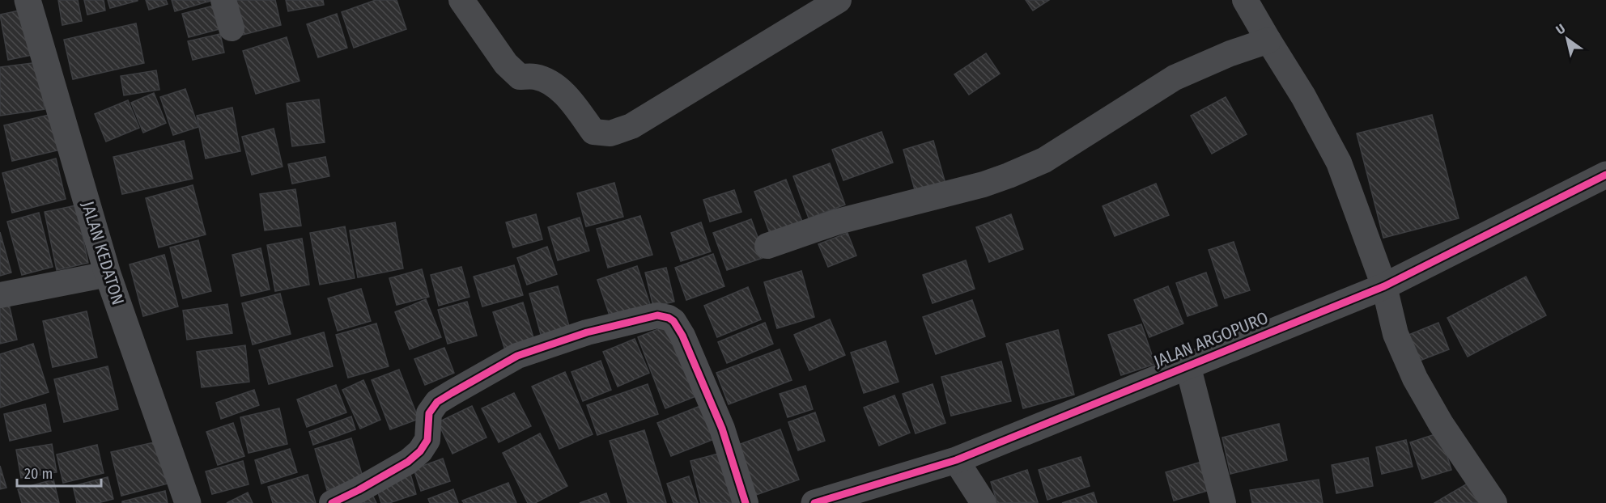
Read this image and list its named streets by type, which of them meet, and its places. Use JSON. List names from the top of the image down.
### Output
{
  "streets": {
    "street": ["JALAN KEDATON", "JALAN ARGOPURO"]
  },
  "scale_bar": "20 m",
  "north": "top left"
}
